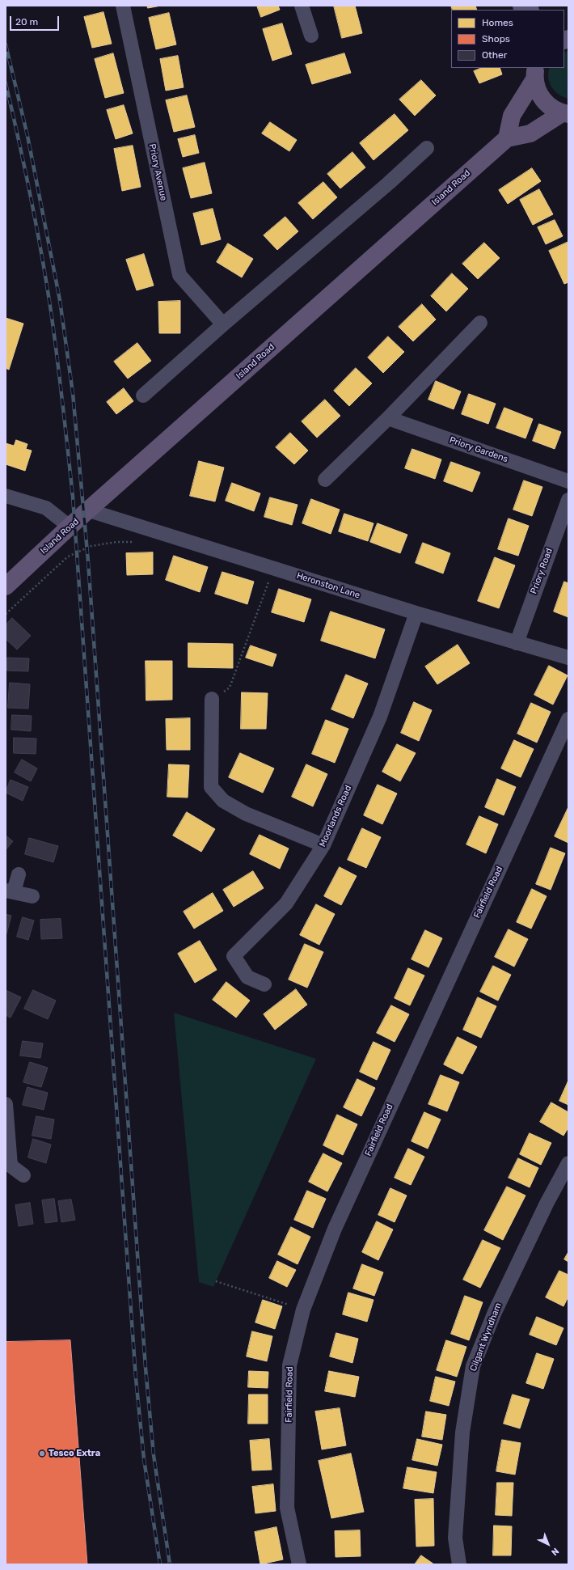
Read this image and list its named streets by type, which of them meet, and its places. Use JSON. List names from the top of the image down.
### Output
{
  "streets": {
    "main road": ["Island Road"],
    "street": [
      "Priory Avenue",
      "Priory Gardens",
      "Priory Road",
      "Heronston Lane",
      "Moorlands Road",
      "Fairfield Road",
      "Cilgant Wyndham"
    ]
  },
  "crossings": [
    ["Island Road", "Heronston Lane"],
    ["Priory Road", "Heronston Lane"],
    ["Heronston Lane", "Moorlands Road"]
  ],
  "places": ["Tesco Extra"],
  "legend": ["Homes", "Shops", "Other"],
  "scale_bar": "20 m",
  "north": "bottom right"
}
